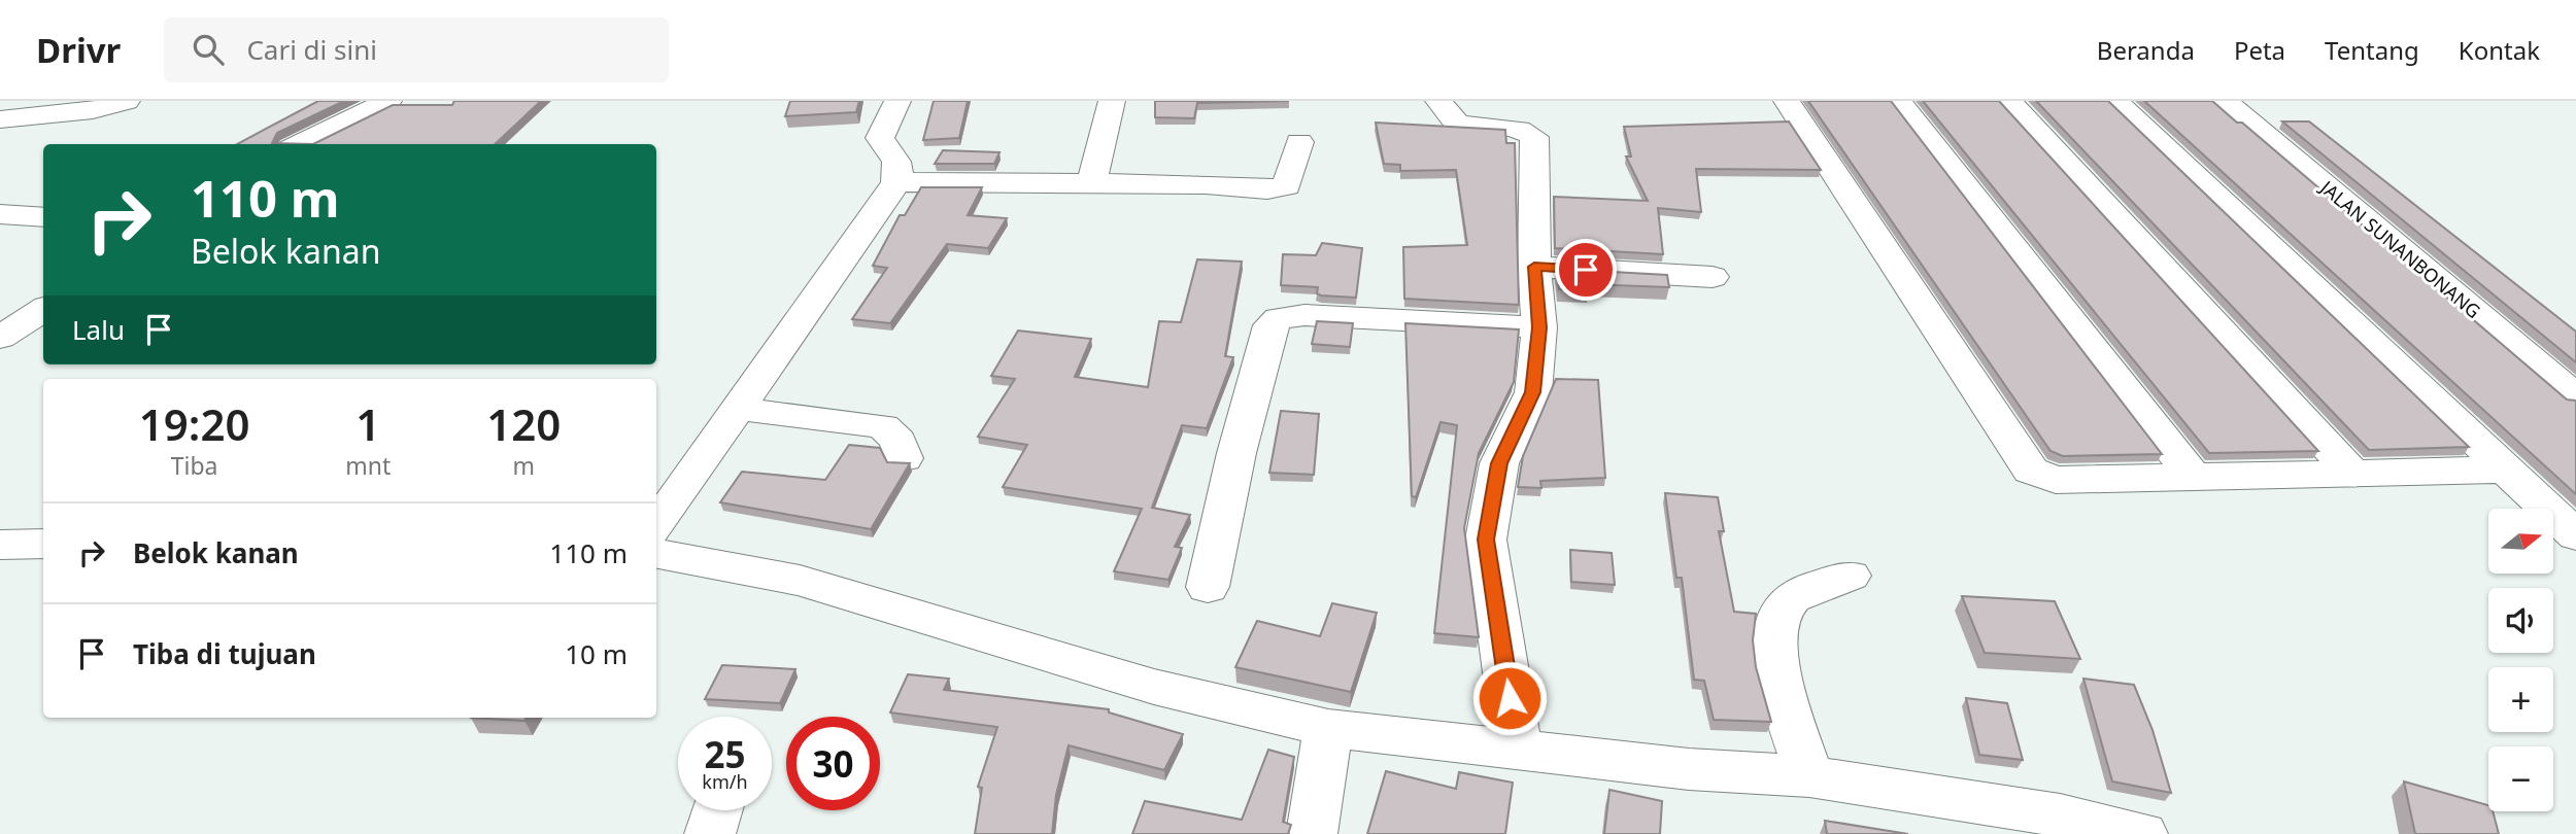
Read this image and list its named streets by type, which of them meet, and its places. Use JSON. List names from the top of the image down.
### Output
{
  "streets": {
    "street": ["JALAN SUNANBONANG"]
  },
  "north": "right",
  "page": {
    "header": "Drivr",
    "search": "Cari di sini",
    "nav": [
      "Beranda",
      "Peta",
      "Tentang",
      "Kontak"
    ],
    "turn": ["110 m", "Belok kanan"],
    "then": "Lalu",
    "eta": [
      "19:20",
      "Tiba",
      "1",
      "mnt",
      "120",
      "m"
    ],
    "list": [
      {
        "name": "Belok kanan",
        "value": "110 m"
      },
      {
        "name": "Tiba di tujuan",
        "value": "10 m"
      }
    ],
    "map_buttons": ["+", "−"],
    "speed": "25 km/h",
    "limit": "30"
  }
}
